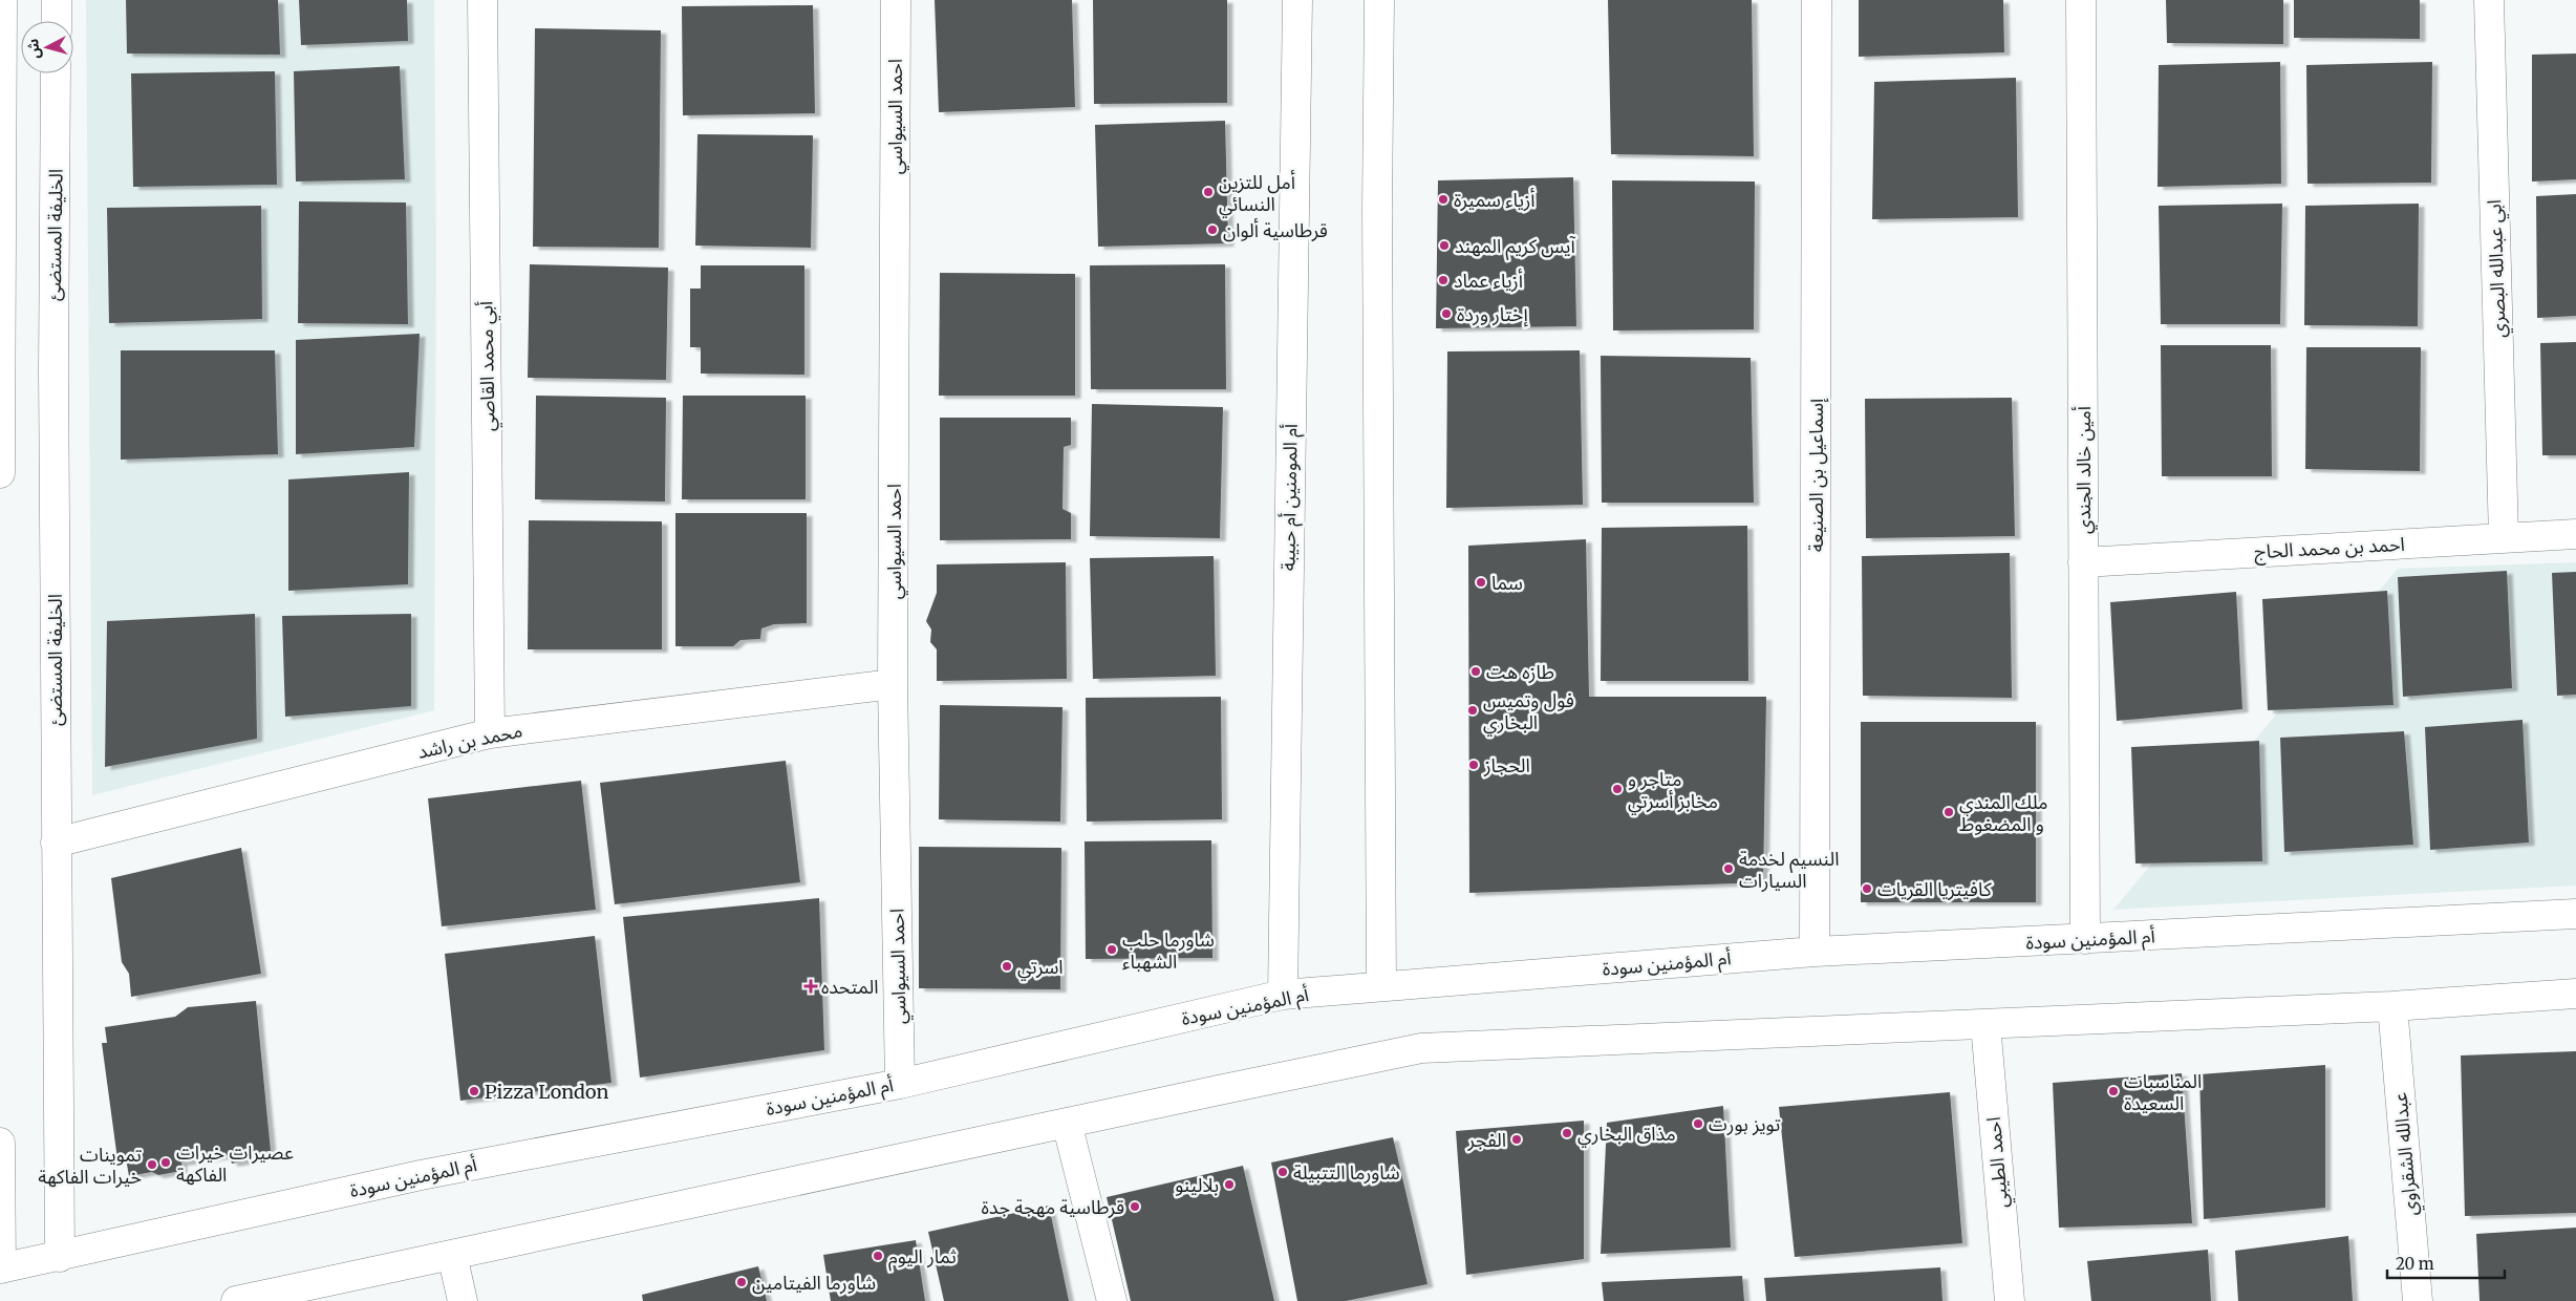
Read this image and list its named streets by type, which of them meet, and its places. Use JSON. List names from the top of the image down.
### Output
{
  "streets": {
    "street": [
      "احمد السيواسي",
      "الخليفة المستضئ",
      "ابي عبدالله البصري",
      "أبي محمد القاصي",
      "أمين خالد الجندي",
      "إسماعيل بن الصنيعة",
      "أم المومنين أم حبيبة",
      "احمد بن محمد الحاج",
      "محمد بن راشد",
      "أم المؤمنين سودة",
      "عبدالله الشقراوي",
      "احمد الطيبي"
    ]
  },
  "crossings": [
    ["احمد السيواسي", "محمد بن راشد"],
    ["احمد السيواسي", "أم المؤمنين سودة"],
    ["الخليفة المستضئ", "محمد بن راشد"],
    ["الخليفة المستضئ", "أم المؤمنين سودة"],
    ["ابي عبدالله البصري", "احمد بن محمد الحاج"],
    ["أبي محمد القاصي", "محمد بن راشد"],
    ["أمين خالد الجندي", "احمد بن محمد الحاج"],
    ["أمين خالد الجندي", "أم المؤمنين سودة"],
    ["إسماعيل بن الصنيعة", "أم المؤمنين سودة"],
    ["أم المومنين أم حبيبة", "أم المؤمنين سودة"]
  ],
  "places": {
    "other": [
      "أمل للتزين النسائي",
      "أزياء سميرة",
      "قرطاسية ألوان",
      "آيس كريم المهند",
      "أزياء عماد",
      "إختار وردة",
      "سما",
      "طازه هت",
      "فول وتميس البخاري",
      "الحجاز",
      "متاجر و مخابز أسرتي",
      "ملك المندي و المضغوط",
      "النسيم لخدمة السيارات",
      "كافيتريا القريات",
      "شاورما حلب الشهباء",
      "اسرتي",
      "Pizza London",
      "المناسبات السعيدة",
      "تويز بورت",
      "مذاق البخاري",
      "الفجر",
      "عصيرات خيرات الفاكهة",
      "تموينات خيرات الفاكهة",
      "شاورما التتبيلة",
      "بلالينو",
      "قرطاسية مهجة جدة",
      "ثمار اليوم",
      "شاورما الفيتامين"
    ],
    "health": ["المتحده"]
  },
  "scale_bar": "20 m",
  "north": "left"
}
